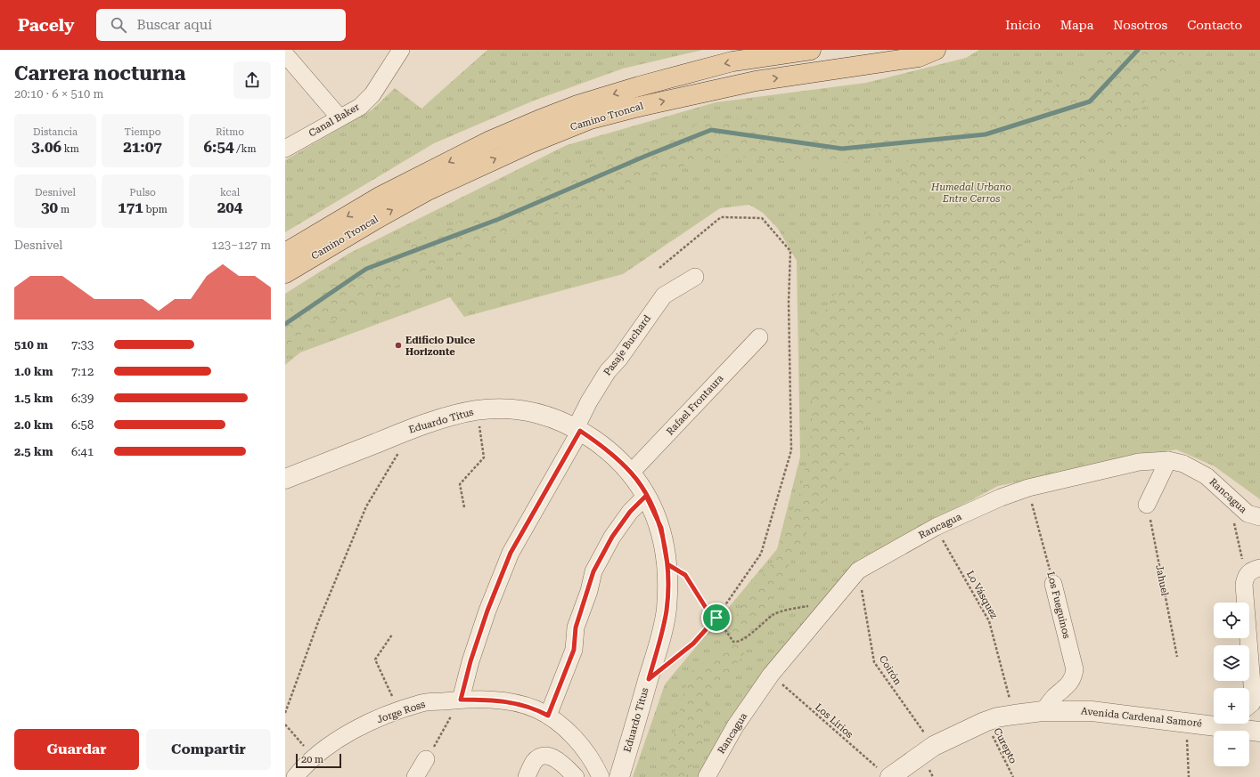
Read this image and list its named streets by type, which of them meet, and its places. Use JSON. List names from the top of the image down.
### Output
{
  "streets": {
    "main road": ["Camino Troncal"],
    "street": [
      "Canal Baker",
      "Pasaje Buchard",
      "Rafael Frontaura",
      "Eduardo Titus",
      "Rancagua",
      "Los Fueguinos",
      "Jorge Ross",
      "Avenida Cardenal Samoré"
    ],
    "path": [
      "Jahuel",
      "Lo Vásquez",
      "Coirón",
      "Los Lirios",
      "Curepto"
    ]
  },
  "crossings": [
    ["Pasaje Buchard", "Eduardo Titus"],
    ["Pasaje Buchard", "Jorge Ross"],
    ["Rafael Frontaura", "Eduardo Titus"],
    ["Rancagua", "Lo Vásquez"],
    ["Rancagua", "Los Fueguinos"],
    ["Rancagua", "Coirón"],
    ["Rancagua", "Los Lirios"],
    ["Lo Vásquez", "Avenida Cardenal Samoré"],
    ["Los Fueguinos", "Avenida Cardenal Samoré"],
    ["Coirón", "Avenida Cardenal Samoré"],
    ["Avenida Cardenal Samoré", "Los Lirios"],
    ["Avenida Cardenal Samoré", "Curepto"]
  ],
  "parks": ["Humedal Urbano Entre Cerros"],
  "places": ["Edificio Dulce Horizonte"],
  "scale_bar": "20 m",
  "page": {
    "header": "Pacely",
    "search": "Buscar aquí",
    "nav": [
      "Inicio",
      "Mapa",
      "Nosotros",
      "Contacto"
    ],
    "heading": ["Carrera nocturna", "20:10 · 6 × 510 m"],
    "stats": [
      ["Distancia", "3.06 km"],
      ["Tiempo", "21:07"],
      ["Ritmo", "6:54 /km"],
      ["Desnivel", "30 m"],
      ["Pulso", "171 bpm"],
      ["kcal", "204"]
    ],
    "chart": ["Desnivel", "123–127 m"],
    "list": [
      {
        "name": "510 m",
        "note": "7:33"
      },
      {
        "name": "1.0 km",
        "note": "7:12"
      },
      {
        "name": "1.5 km",
        "note": "6:39"
      },
      {
        "name": "2.0 km",
        "note": "6:58"
      },
      {
        "name": "2.5 km",
        "note": "6:41"
      }
    ],
    "map_buttons": ["+", "−"],
    "buttons": ["Guardar", "Compartir"],
    "scale": "20 m"
  }
}
